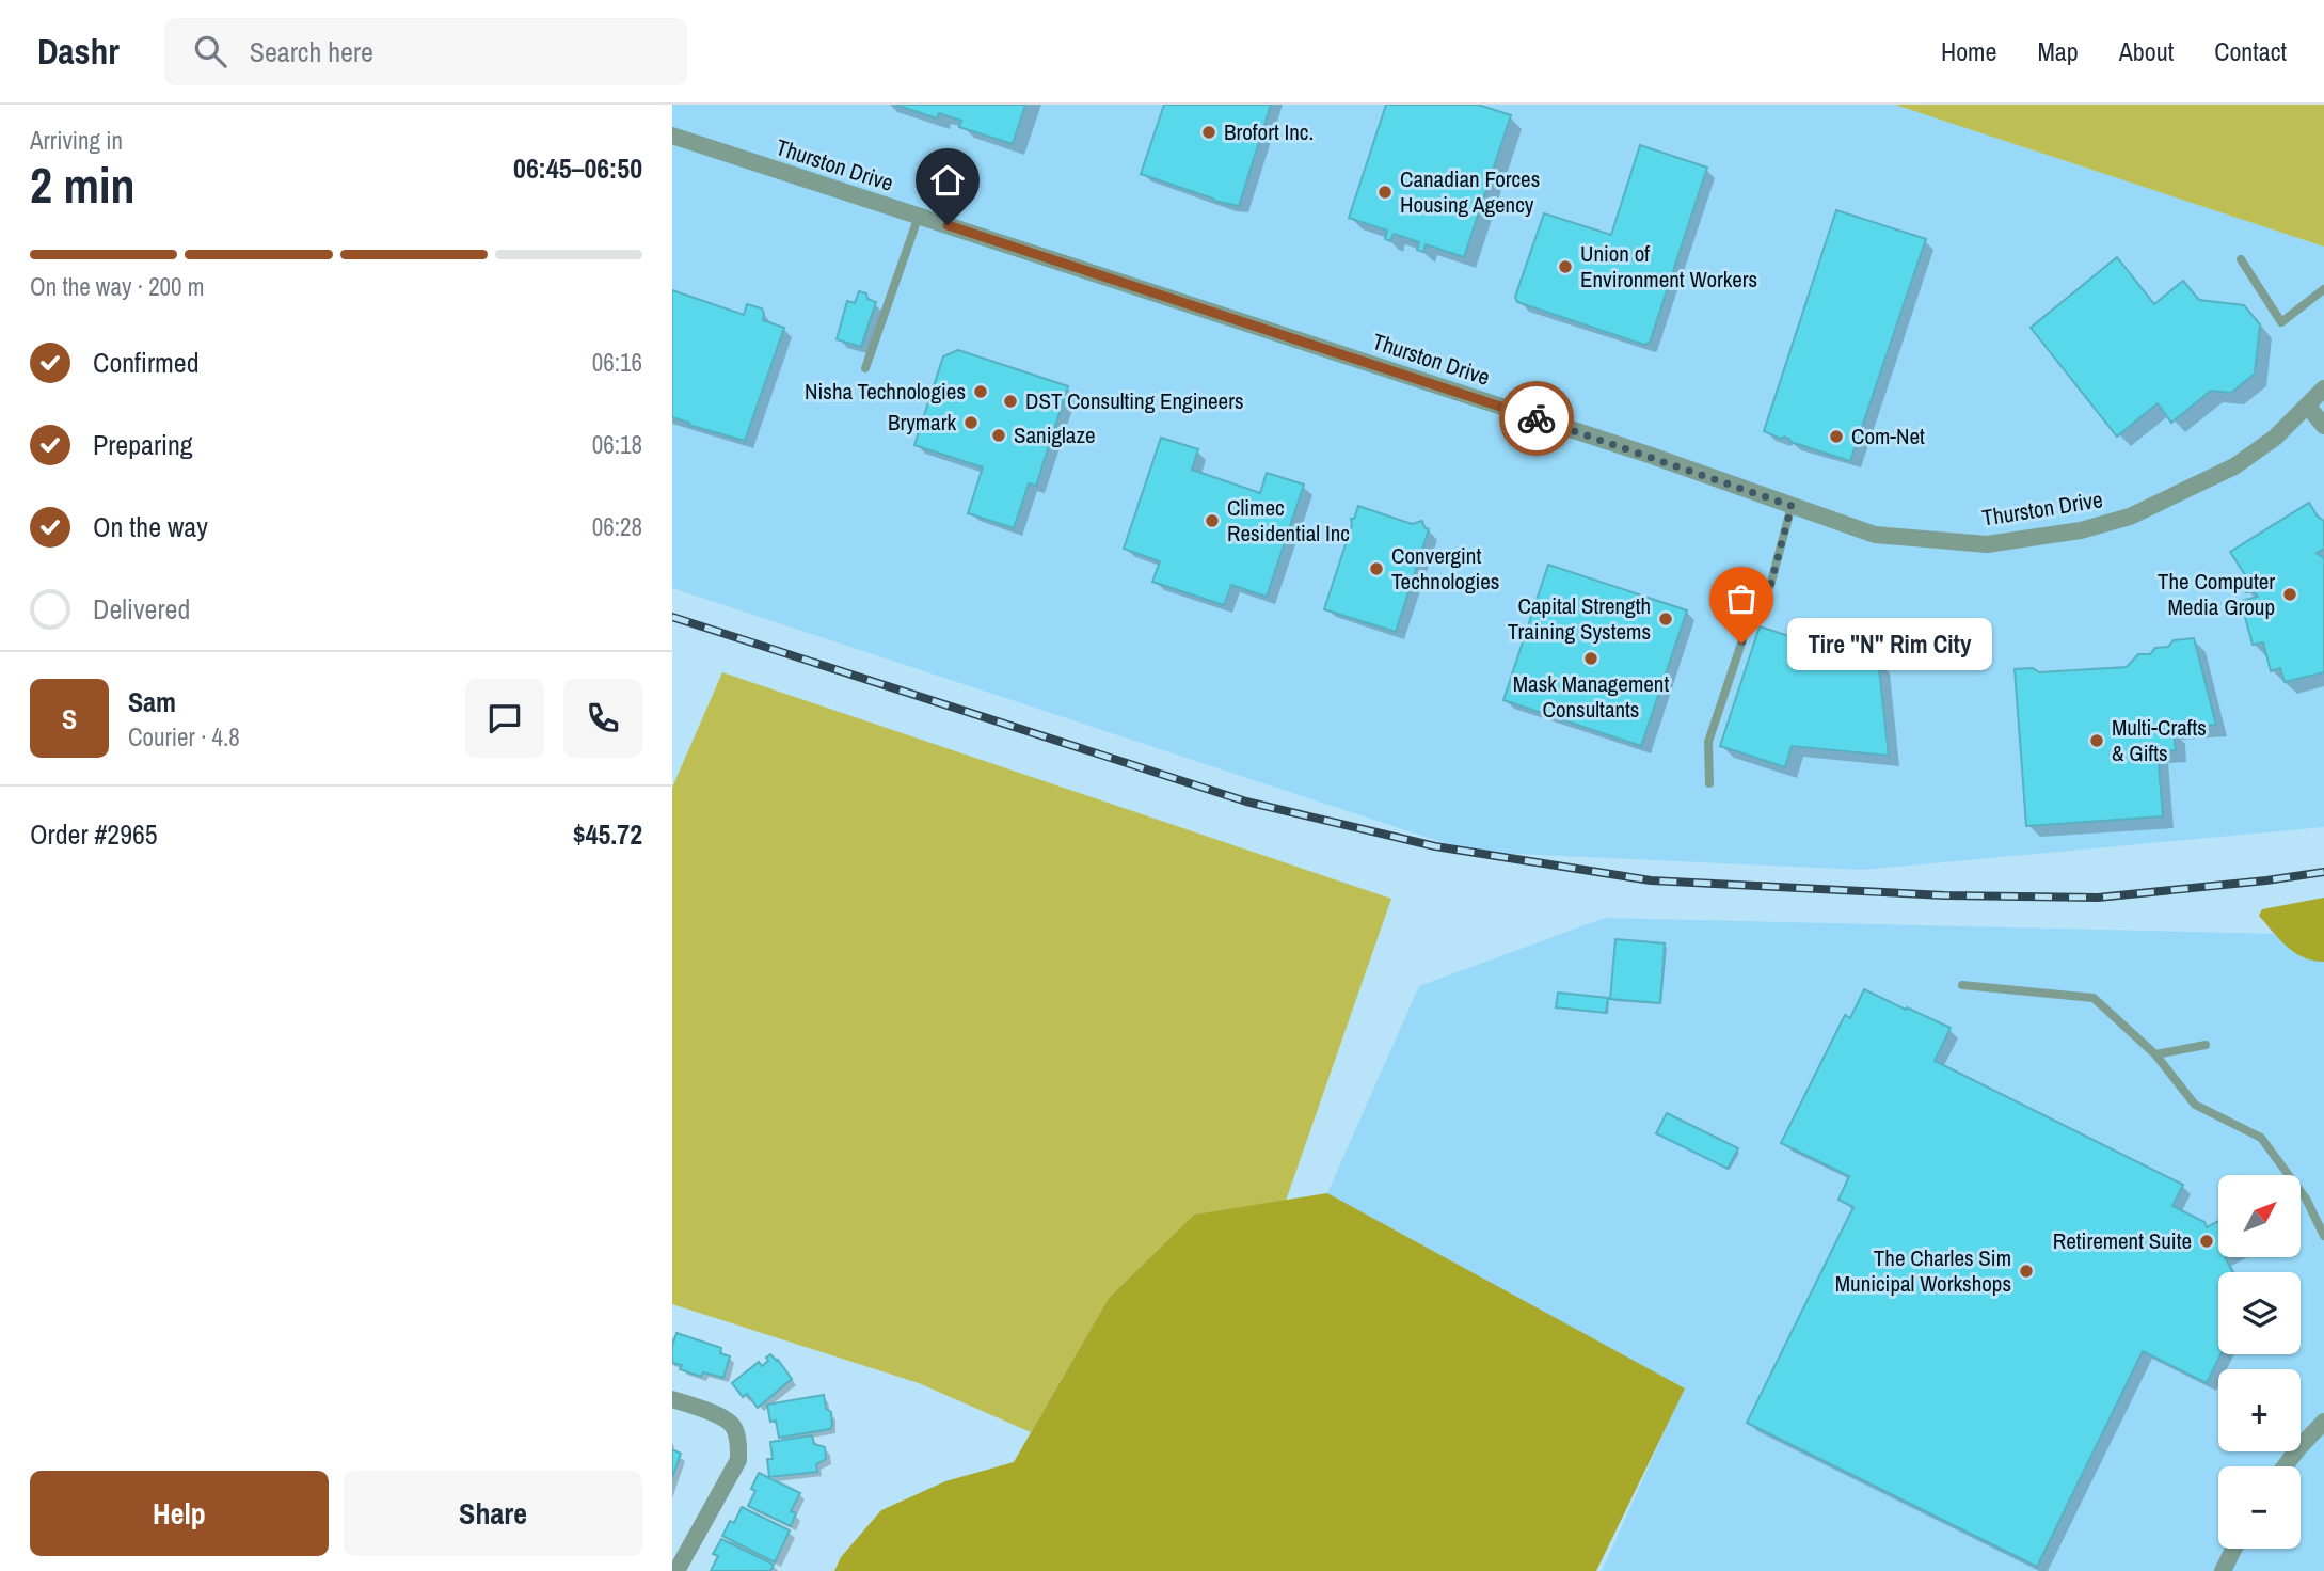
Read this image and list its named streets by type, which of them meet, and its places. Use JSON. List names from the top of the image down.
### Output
{
  "streets": {
    "street": ["Thurston Drive"]
  },
  "places": [
    "Brofort Inc.",
    "Canadian Forces Housing Agency",
    "Union of Environment Workers",
    "Nisha Technologies",
    "DST Consulting Engineers",
    "Brymark",
    "Saniglaze",
    "Com-Net",
    "Climec Residential Inc",
    "Convergint Technologies",
    "The Computer Media Group",
    "Capital Strength Training Systems",
    "Tire \"N\" Rim City",
    "Mask Management Consultants",
    "Multi-Crafts & Gifts",
    "Retirement Suite",
    "The Charles Sim Municipal Workshops"
  ],
  "north": "top right",
  "page": {
    "header": "Dashr",
    "search": "Search here",
    "nav": [
      "Home",
      "Map",
      "About",
      "Contact"
    ],
    "heading": ["2 min", "Arriving in", "06:45–06:50"],
    "panel": [
      "Sam",
      "Courier · 4.8",
      "Order #2965",
      "$45.72"
    ],
    "bar": "On the way · 200 m",
    "list": [
      ["Confirmed", "06:16"],
      ["Preparing", "06:18"],
      ["On the way", "06:28"],
      "Delivered"
    ],
    "bubble": "Tire \"N\" Rim City",
    "round": "S",
    "map_buttons": ["+", "−"],
    "buttons": ["Help", "Share"]
  }
}
